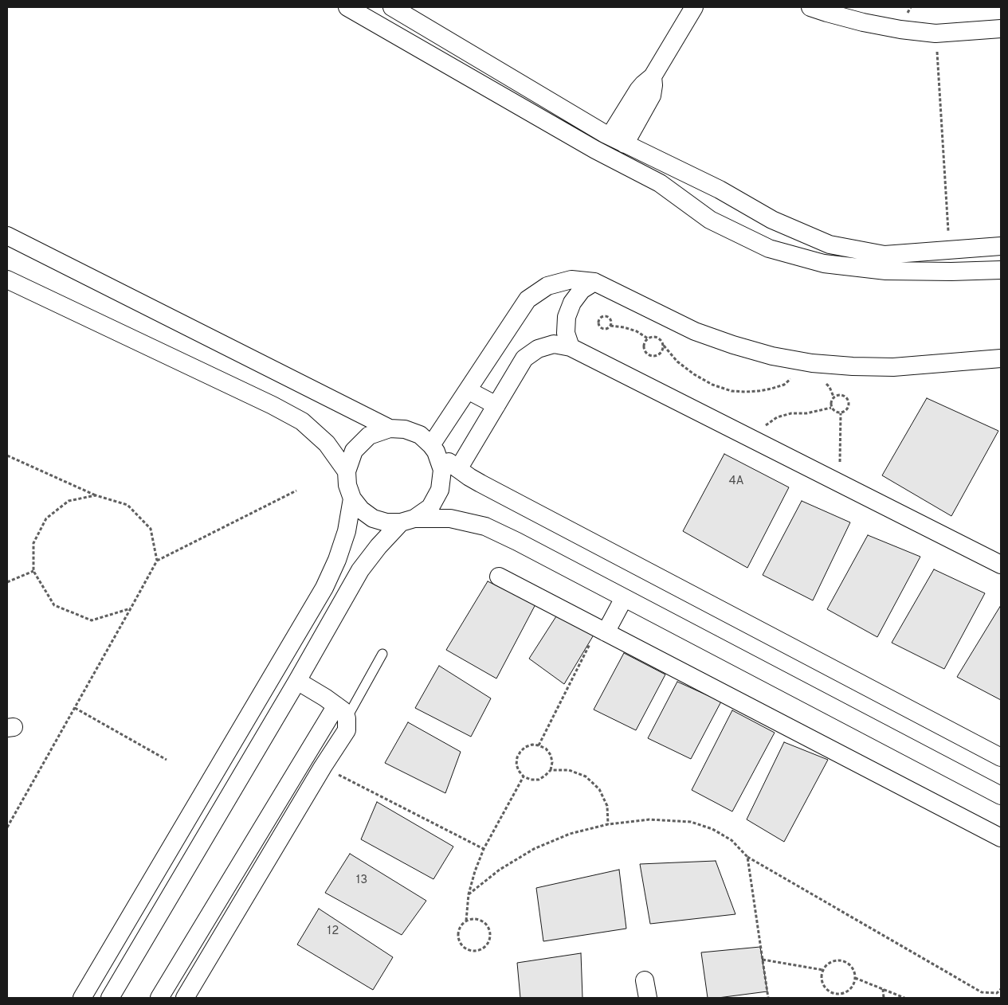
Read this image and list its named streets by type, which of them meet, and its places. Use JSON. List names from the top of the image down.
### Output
{
  "house_numbers": ["4A", "13", "12"]
}
